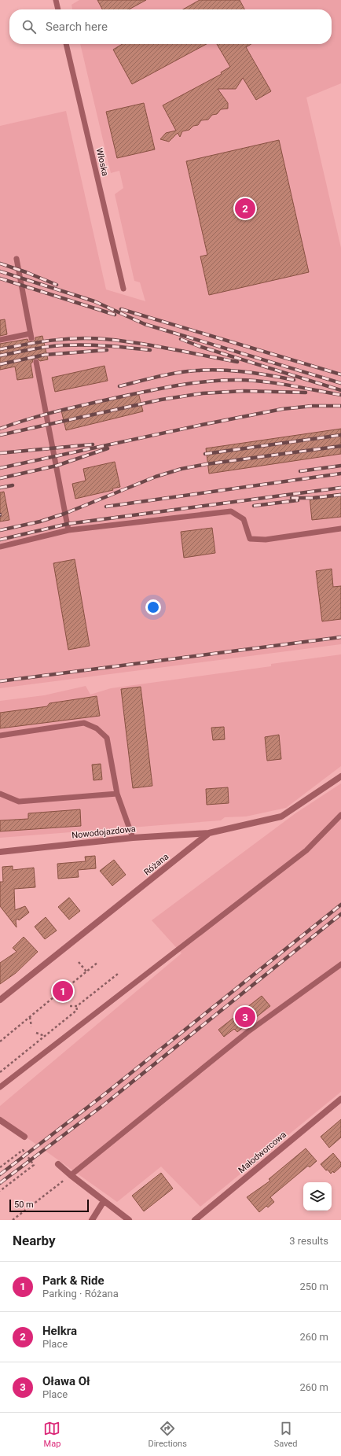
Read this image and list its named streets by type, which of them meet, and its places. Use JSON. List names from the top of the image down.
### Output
{
  "streets": {
    "street": ["Nowodojazdowa", "Różana", "Małodworcowa"],
    "lane": ["Włoska"]
  },
  "crossings": [
    ["Nowodojazdowa", "Różana"]
  ],
  "scale_bar": "50 m",
  "page": {
    "search": "Search here",
    "pins": ["2", "1", "3"],
    "scale": "50 m",
    "heading": ["Nearby", "3 results"],
    "list": [
      {
        "mark": "1",
        "name": "Park & Ride",
        "note": "Parking · Różana",
        "value": "250 m"
      },
      {
        "mark": "2",
        "name": "Helkra",
        "note": "Place",
        "value": "260 m"
      },
      {
        "mark": "3",
        "name": "Oława Oł",
        "note": "Place",
        "value": "260 m"
      }
    ],
    "nav": ["Map", "Directions", "Saved"]
  }
}
